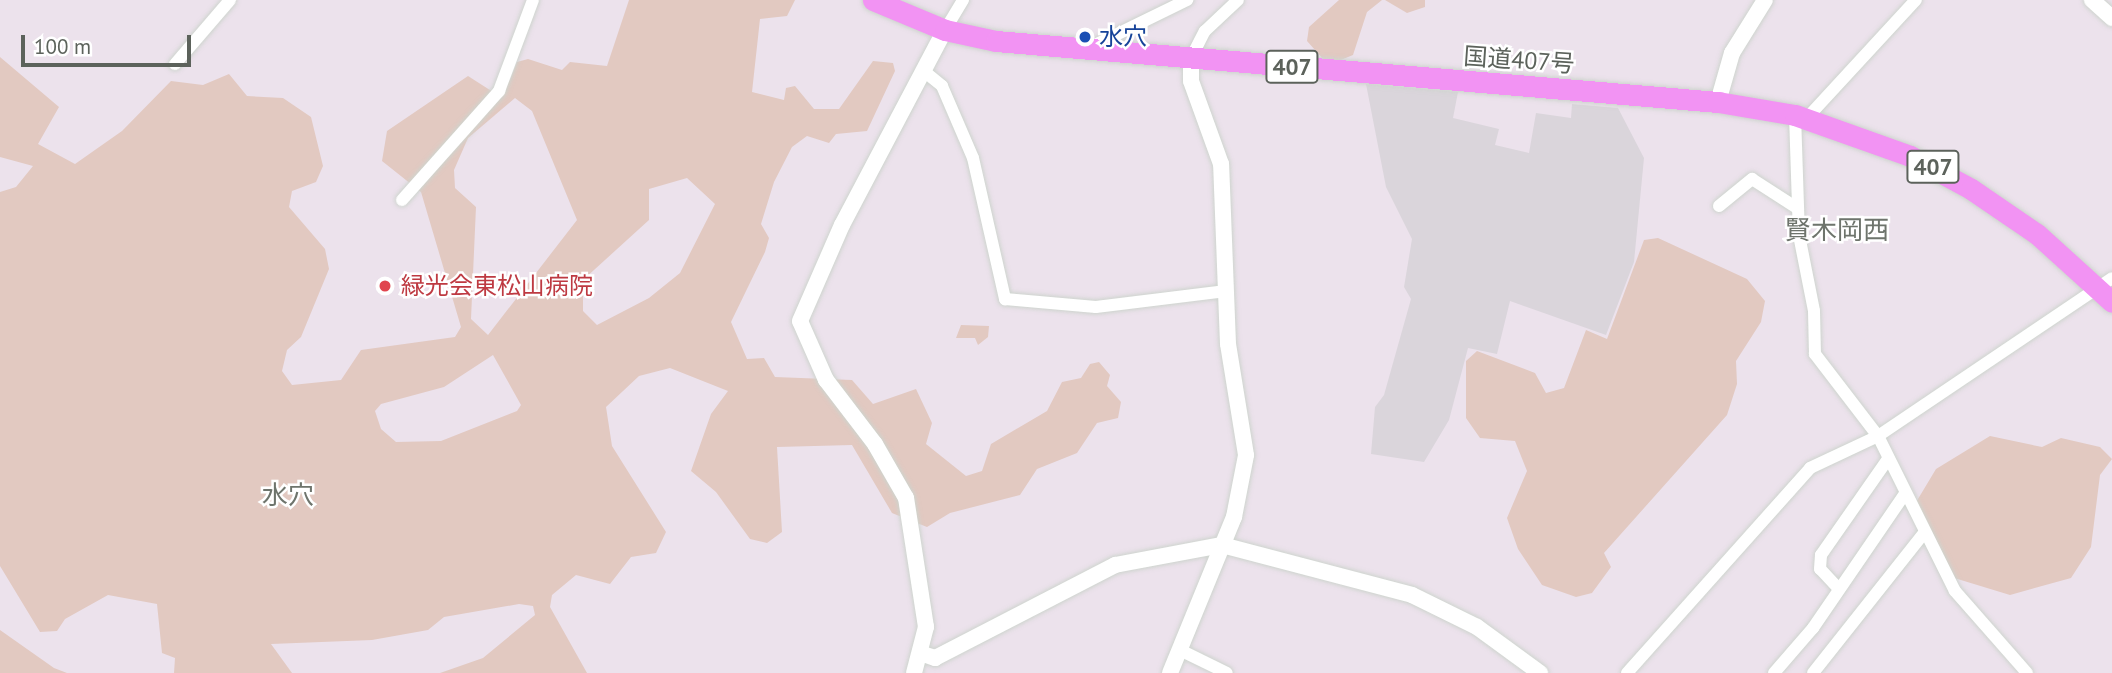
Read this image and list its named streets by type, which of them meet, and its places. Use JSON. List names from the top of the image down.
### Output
{
  "streets": {
    "highway": ["国道407号", "407"]
  },
  "districts": ["賢木岡西", "水穴"],
  "places": ["水穴", "緑光会東松山病院"],
  "scale_bar": "100 m"
}
